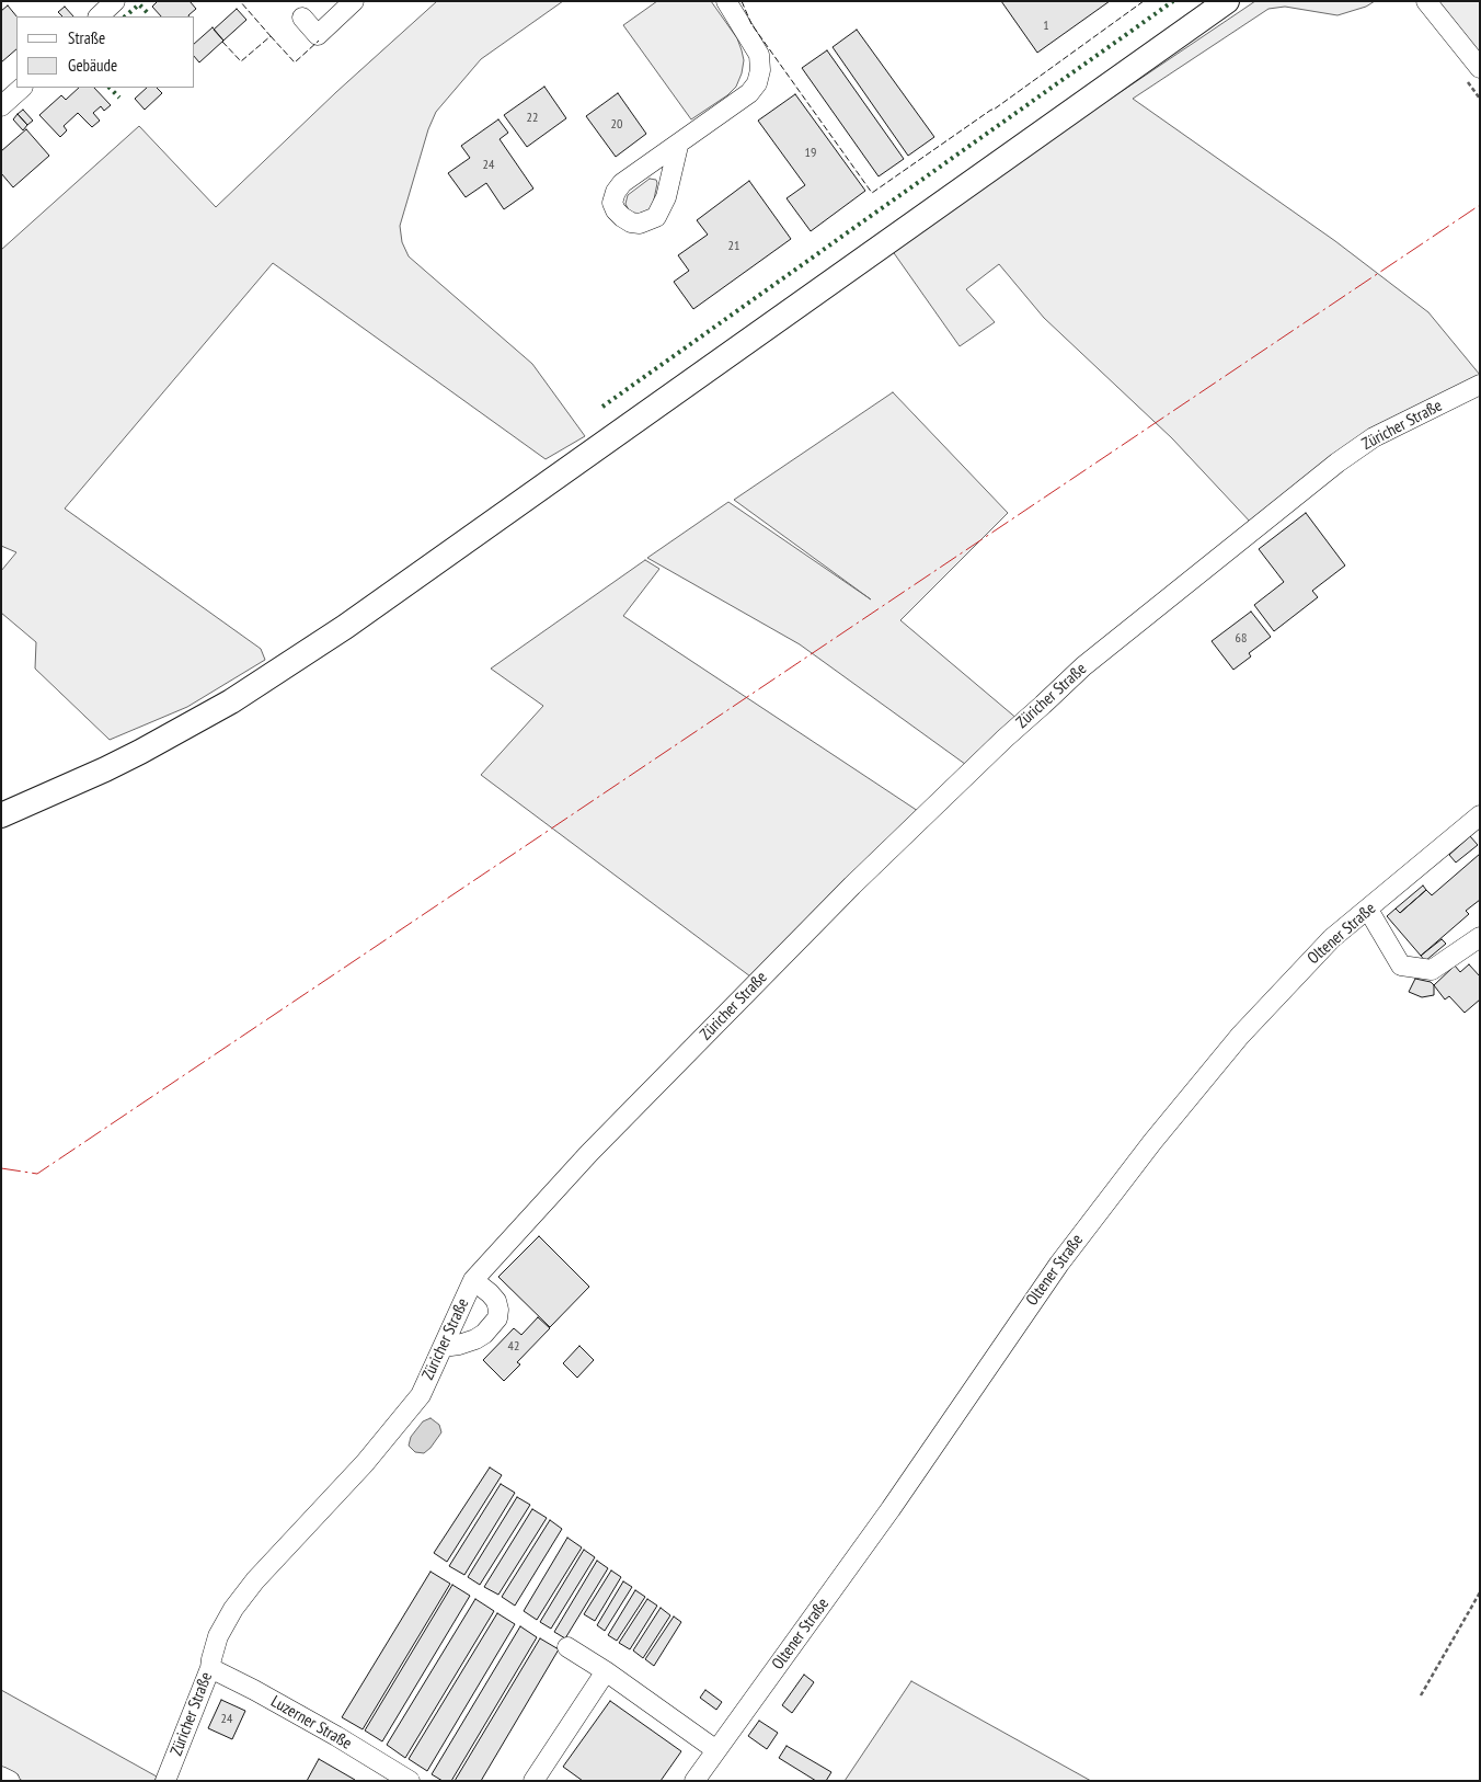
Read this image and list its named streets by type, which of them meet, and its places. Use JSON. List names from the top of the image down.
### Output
{
  "streets": {
    "street": ["Züricher Straße", "Oltener Straße", "Luzerner Straße"]
  },
  "crossings": [
    ["Züricher Straße", "Luzerner Straße"]
  ],
  "house_numbers": [
    "1",
    "22",
    "20",
    "19",
    "24",
    "21",
    "68",
    "42",
    "24"
  ],
  "legend": ["Straße", "Gebäude"]
}
